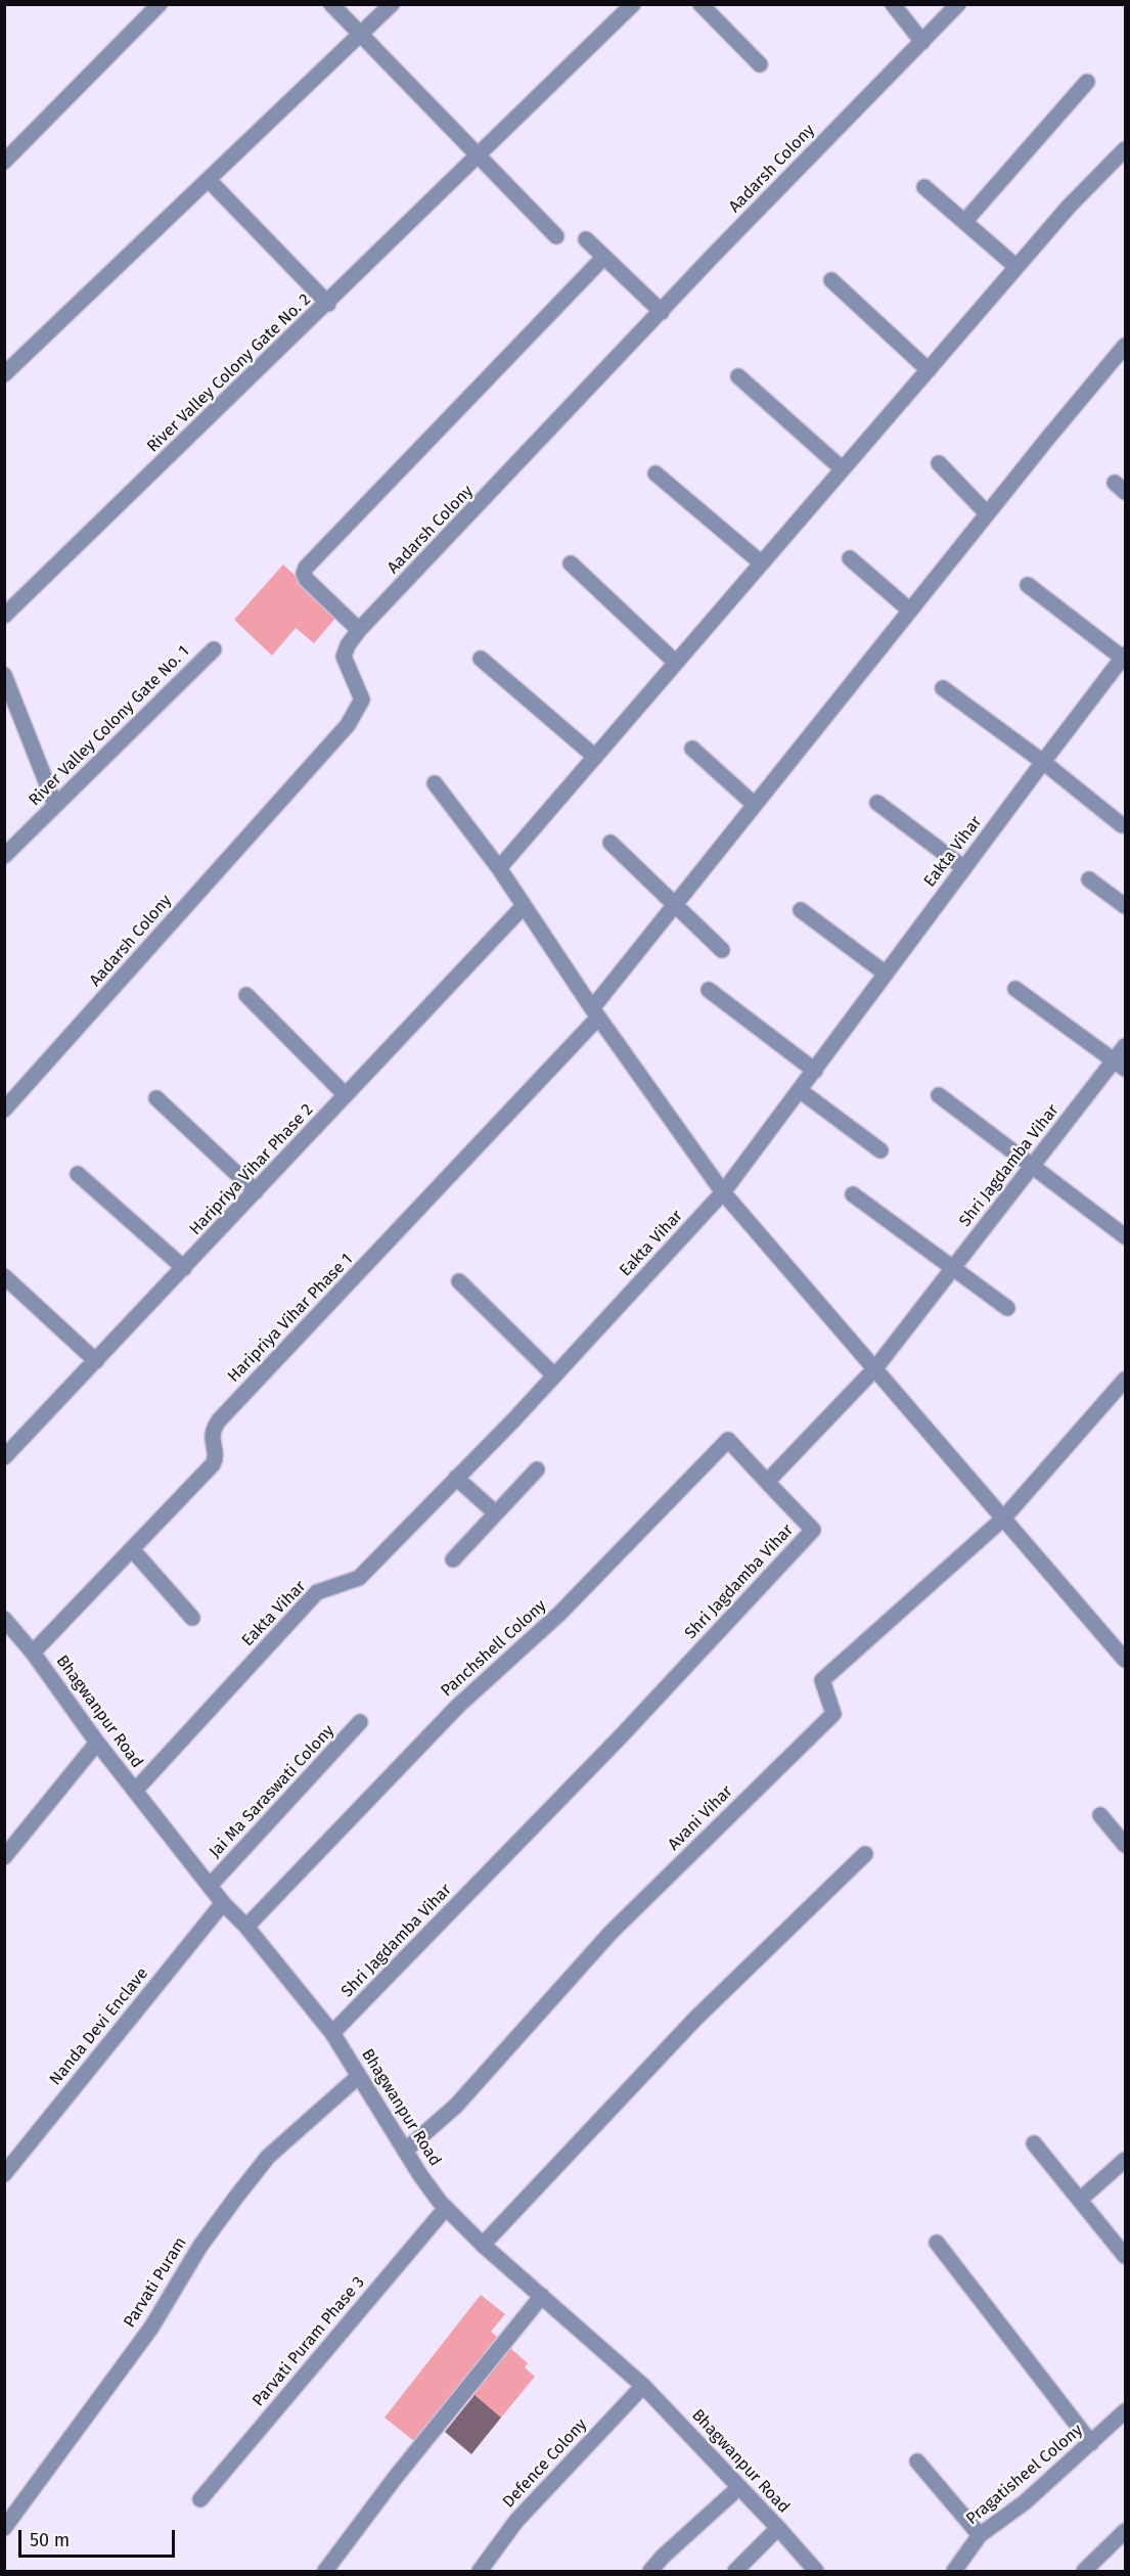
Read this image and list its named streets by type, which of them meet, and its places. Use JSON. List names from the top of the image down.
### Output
{
  "streets": {
    "street": [
      "Aadarsh Colony",
      "River Valley Colony Gate No. 2",
      "River Valley Colony Gate No. 1",
      "Eakta Vihar",
      "Shri Jagdamba Vihar",
      "Haripriya Vihar Phase 2",
      "Haripriya Vihar Phase 1",
      "Panchshell Colony",
      "Bhagwanpur Road",
      "Jai Ma Saraswati Colony",
      "Avani Vihar",
      "Nanda Devi Enclave",
      "Parvati Puram",
      "Parvati Puram Phase 3",
      "Defence Colony",
      "Pragatisheel Colony"
    ]
  },
  "crossings": [
    ["Eakta Vihar", "Bhagwanpur Road"],
    ["Shri Jagdamba Vihar", "Panchshell Colony"],
    ["Shri Jagdamba Vihar", "Bhagwanpur Road"],
    ["Haripriya Vihar Phase 1", "Bhagwanpur Road"],
    ["Panchshell Colony", "Bhagwanpur Road"],
    ["Bhagwanpur Road", "Jai Ma Saraswati Colony"],
    ["Bhagwanpur Road", "Avani Vihar"],
    ["Bhagwanpur Road", "Nanda Devi Enclave"],
    ["Bhagwanpur Road", "Parvati Puram"],
    ["Bhagwanpur Road", "Parvati Puram Phase 3"],
    ["Bhagwanpur Road", "Defence Colony"]
  ],
  "scale_bar": "50 m"
}
